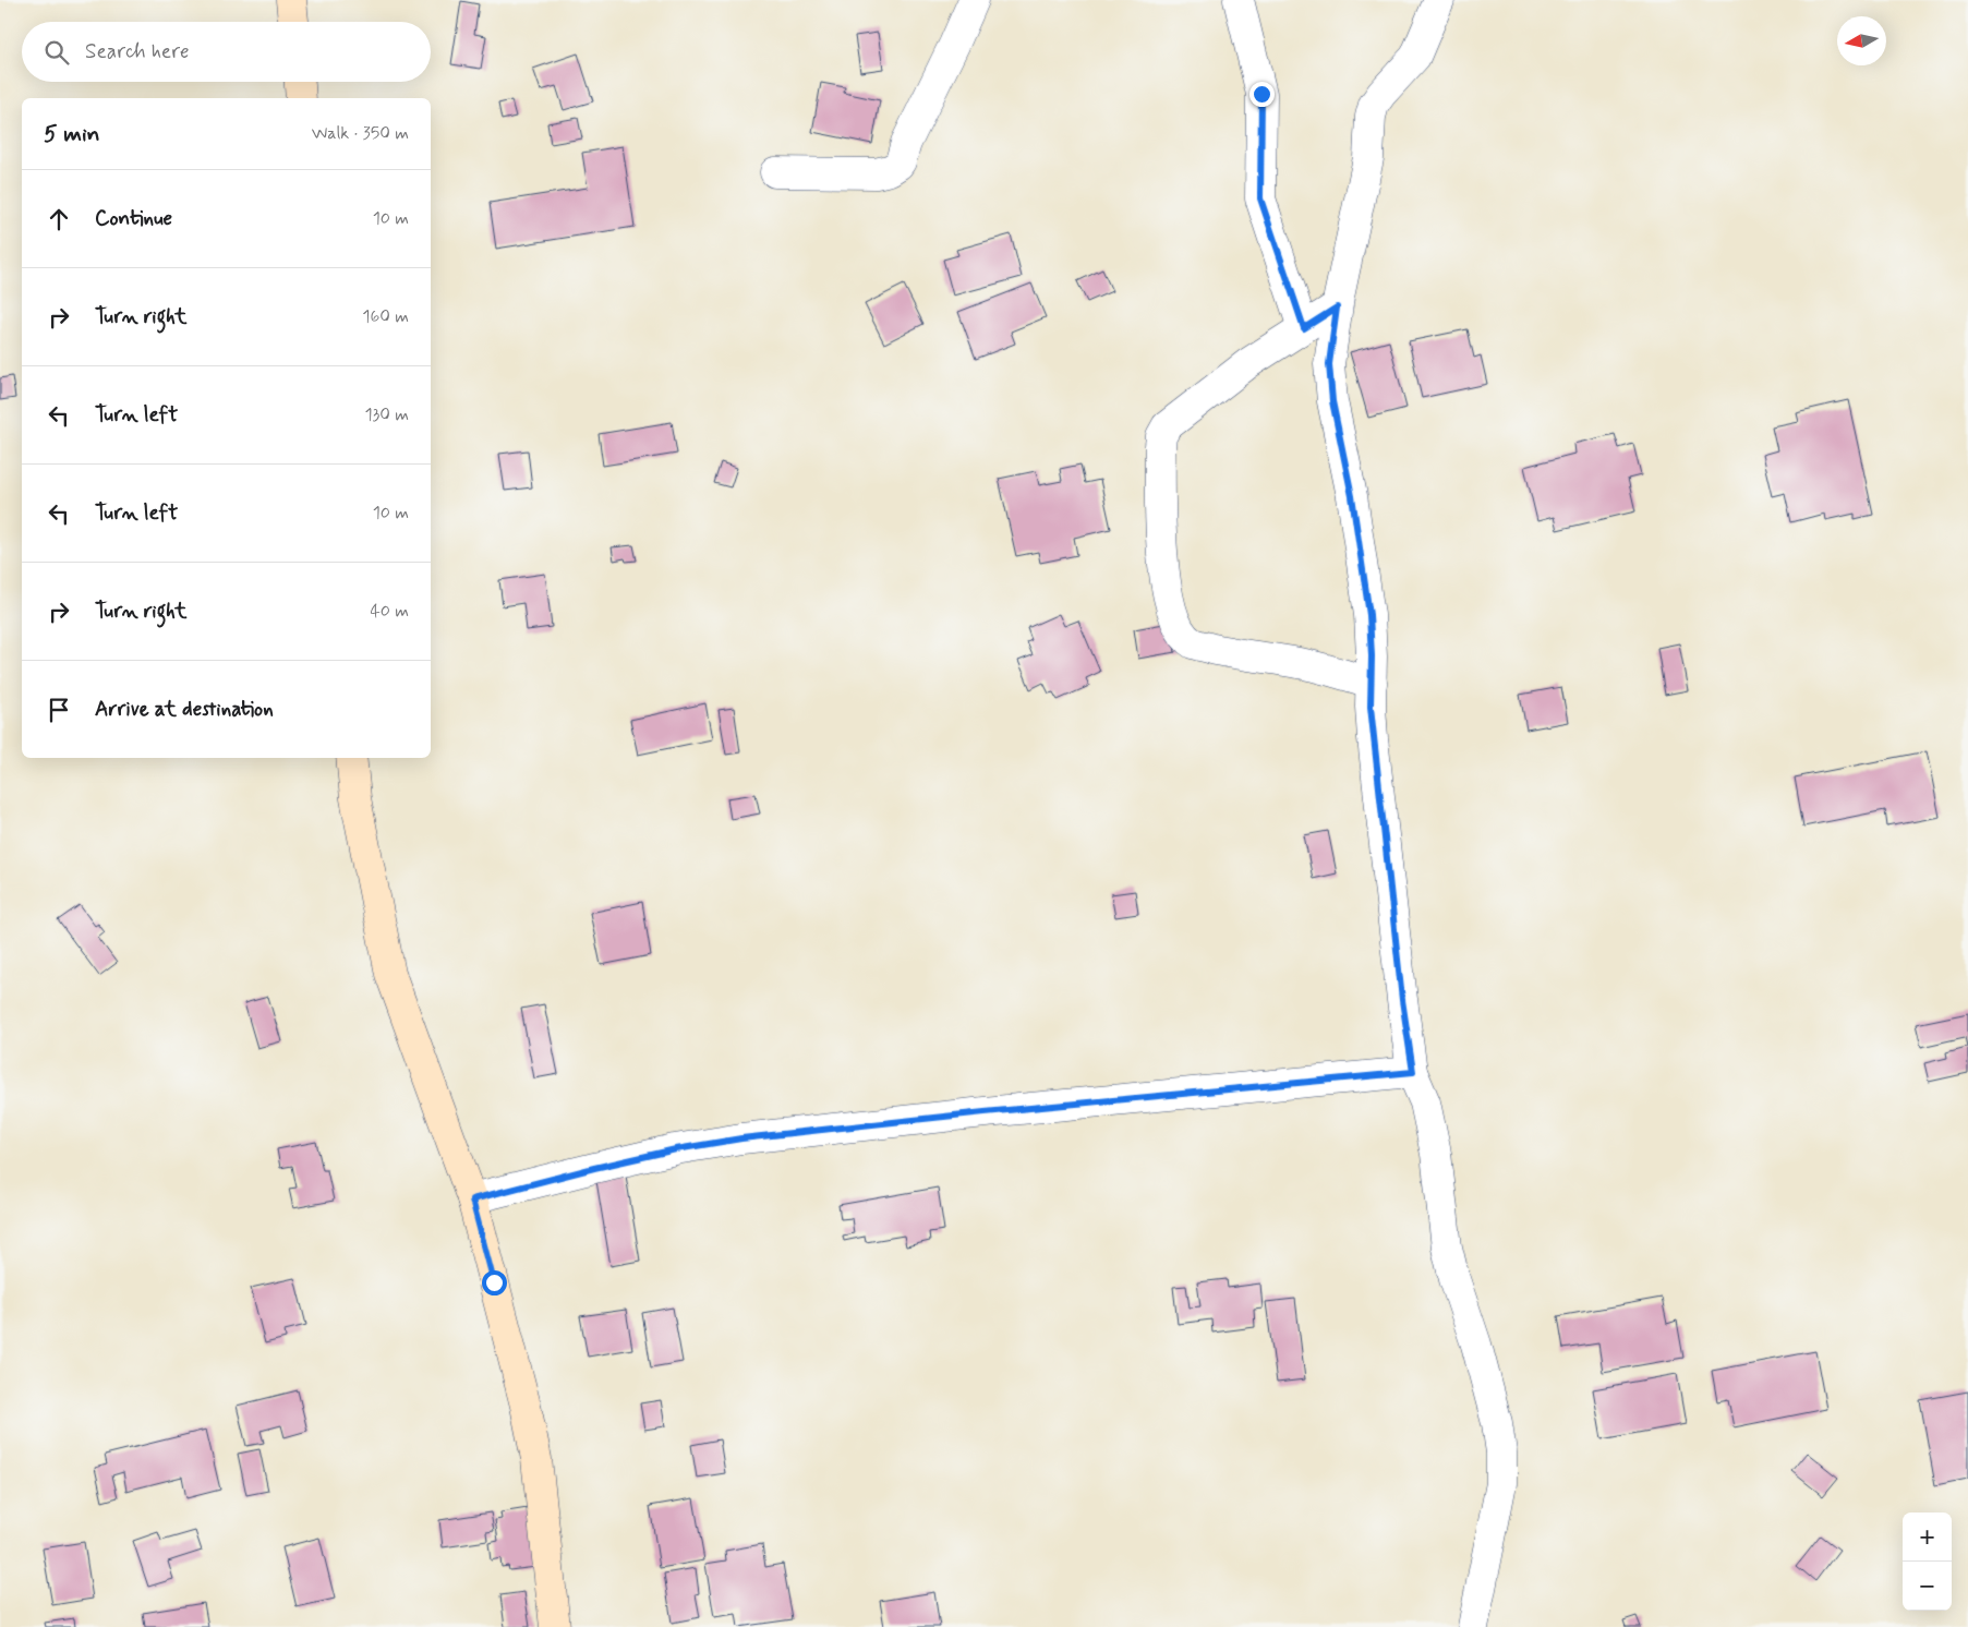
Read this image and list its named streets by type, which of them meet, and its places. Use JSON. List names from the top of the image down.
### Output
{
  "north": "left",
  "page": {
    "search": "Search here",
    "heading": ["5 min", "Walk · 350 m"],
    "list": [
      ["Continue", "10 m"],
      ["Turn right", "160 m"],
      ["Turn left", "130 m"],
      ["Turn left", "10 m"],
      ["Turn right", "40 m"],
      "Arrive at destination"
    ],
    "map_buttons": ["+", "−"]
  }
}
